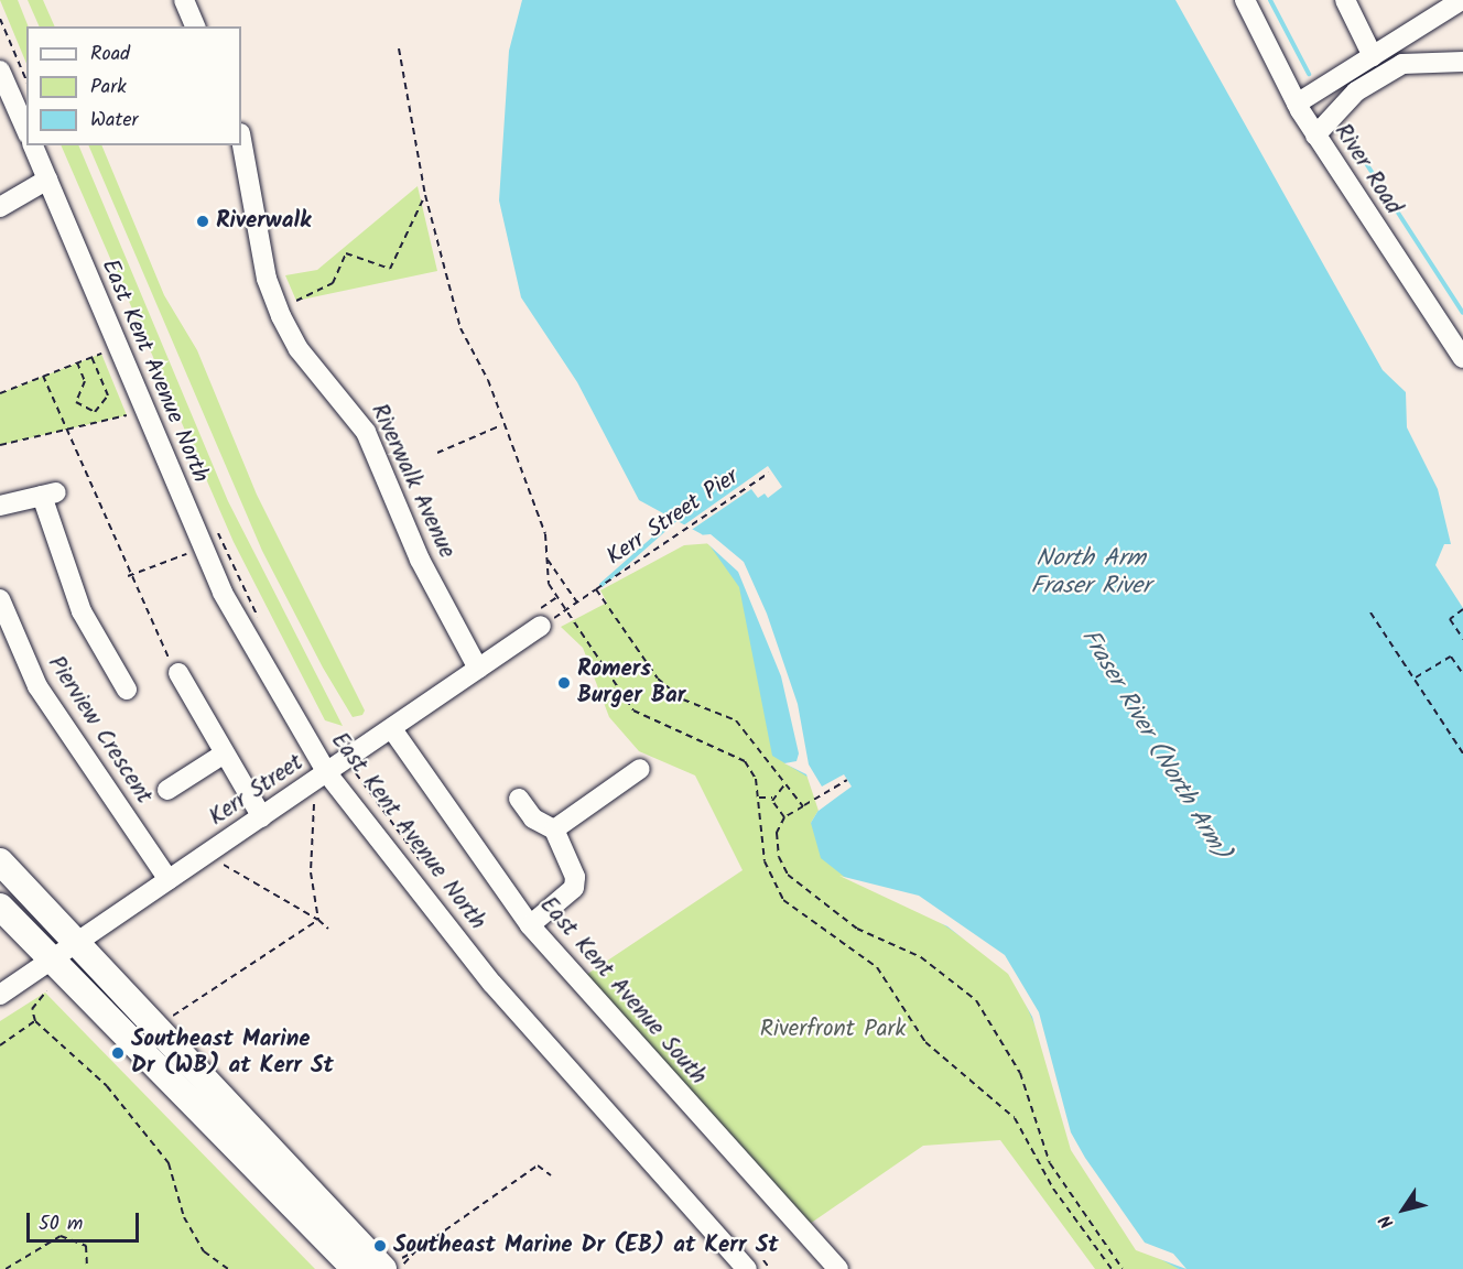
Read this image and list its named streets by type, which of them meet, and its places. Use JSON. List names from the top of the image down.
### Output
{
  "streets": {
    "street": [
      "River Road",
      "East Kent Avenue North",
      "Riverwalk Avenue",
      "Pierview Crescent",
      "Kerr Street",
      "East Kent Avenue South"
    ],
    "path": ["Kerr Street Pier"]
  },
  "crossings": [
    ["East Kent Avenue North", "Kerr Street"],
    ["Riverwalk Avenue", "Kerr Street"],
    ["Pierview Crescent", "Kerr Street"],
    ["Kerr Street", "East Kent Avenue South"]
  ],
  "water": ["North Arm Fraser River", "Fraser River (North Arm)"],
  "parks": ["Riverfront Park"],
  "places": [
    "Riverwalk",
    "Romers Burger Bar",
    "Southeast Marine Dr (WB) at Kerr St",
    "Southeast Marine Dr (EB) at Kerr St"
  ],
  "legend": ["Road", "Park", "Water"],
  "scale_bar": "50 m",
  "north": "bottom left"
}
